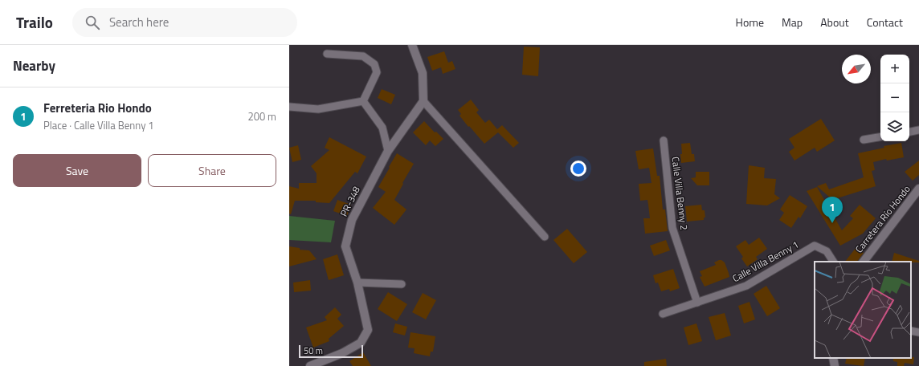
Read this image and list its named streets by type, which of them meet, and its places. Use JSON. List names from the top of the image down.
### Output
{
  "streets": {
    "street": [
      "Calle Villa Benny 2",
      "PR-348",
      "Carretera Río Hondo",
      "Calle Villa Benny 1"
    ]
  },
  "crossings": [
    ["Calle Villa Benny 2", "Calle Villa Benny 1"]
  ],
  "scale_bar": "50 m",
  "north": "bottom left",
  "page": {
    "header": "Trailo",
    "search": "Search here",
    "nav": [
      "Home",
      "Map",
      "About",
      "Contact"
    ],
    "heading": "Nearby",
    "map_buttons": ["+", "−"],
    "list": [
      {
        "mark": "1",
        "name": "Ferreteria Rio Hondo",
        "note": "Place · Calle Villa Benny 1",
        "value": "200 m"
      }
    ],
    "buttons": ["Save", "Share"],
    "pins": "1",
    "scale": "50 m"
  }
}
